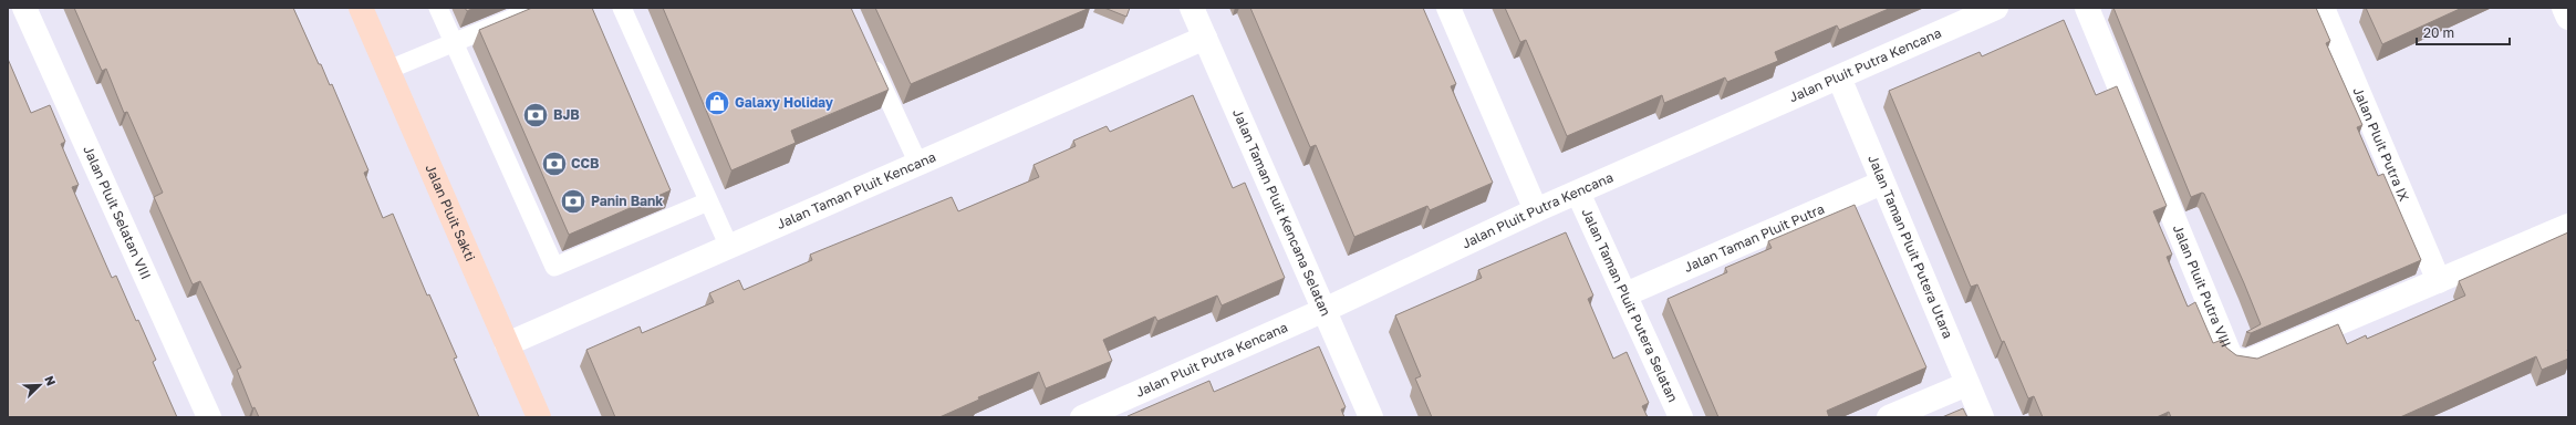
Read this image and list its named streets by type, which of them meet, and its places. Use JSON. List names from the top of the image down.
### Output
{
  "streets": {
    "street": [
      "Jalan Pluit Putra Kencana",
      "Jalan Pluit Putra IX",
      "Jalan Taman Pluit Kencana",
      "Jalan Pluit Selatan VIII",
      "Jalan Pluit Sakti",
      "Jalan Taman Pluit Kencana Selatan",
      "Jalan Taman Pluit Putra",
      "Jalan Taman Pluit Putera Utara",
      "Jalan Pluit Putra VIII",
      "Jalan Taman Pluit Putera Selatan"
    ]
  },
  "crossings": [
    ["Jalan Pluit Putra Kencana", "Jalan Taman Pluit Kencana Selatan"],
    ["Jalan Pluit Putra Kencana", "Jalan Taman Pluit Putera Utara"],
    ["Jalan Pluit Putra Kencana", "Jalan Taman Pluit Putera Selatan"],
    ["Jalan Pluit Putra IX", "Jalan Pluit Putra VIII"],
    ["Jalan Taman Pluit Kencana", "Jalan Pluit Sakti"],
    ["Jalan Taman Pluit Kencana", "Jalan Taman Pluit Kencana Selatan"],
    ["Jalan Taman Pluit Putra", "Jalan Taman Pluit Putera Utara"],
    ["Jalan Taman Pluit Putra", "Jalan Taman Pluit Putera Selatan"]
  ],
  "places": {
    "shop": ["Galaxy Holiday"],
    "bank": ["BJB", "CCB", "Panin Bank"]
  },
  "scale_bar": "20 m",
  "north": "top right"
}
